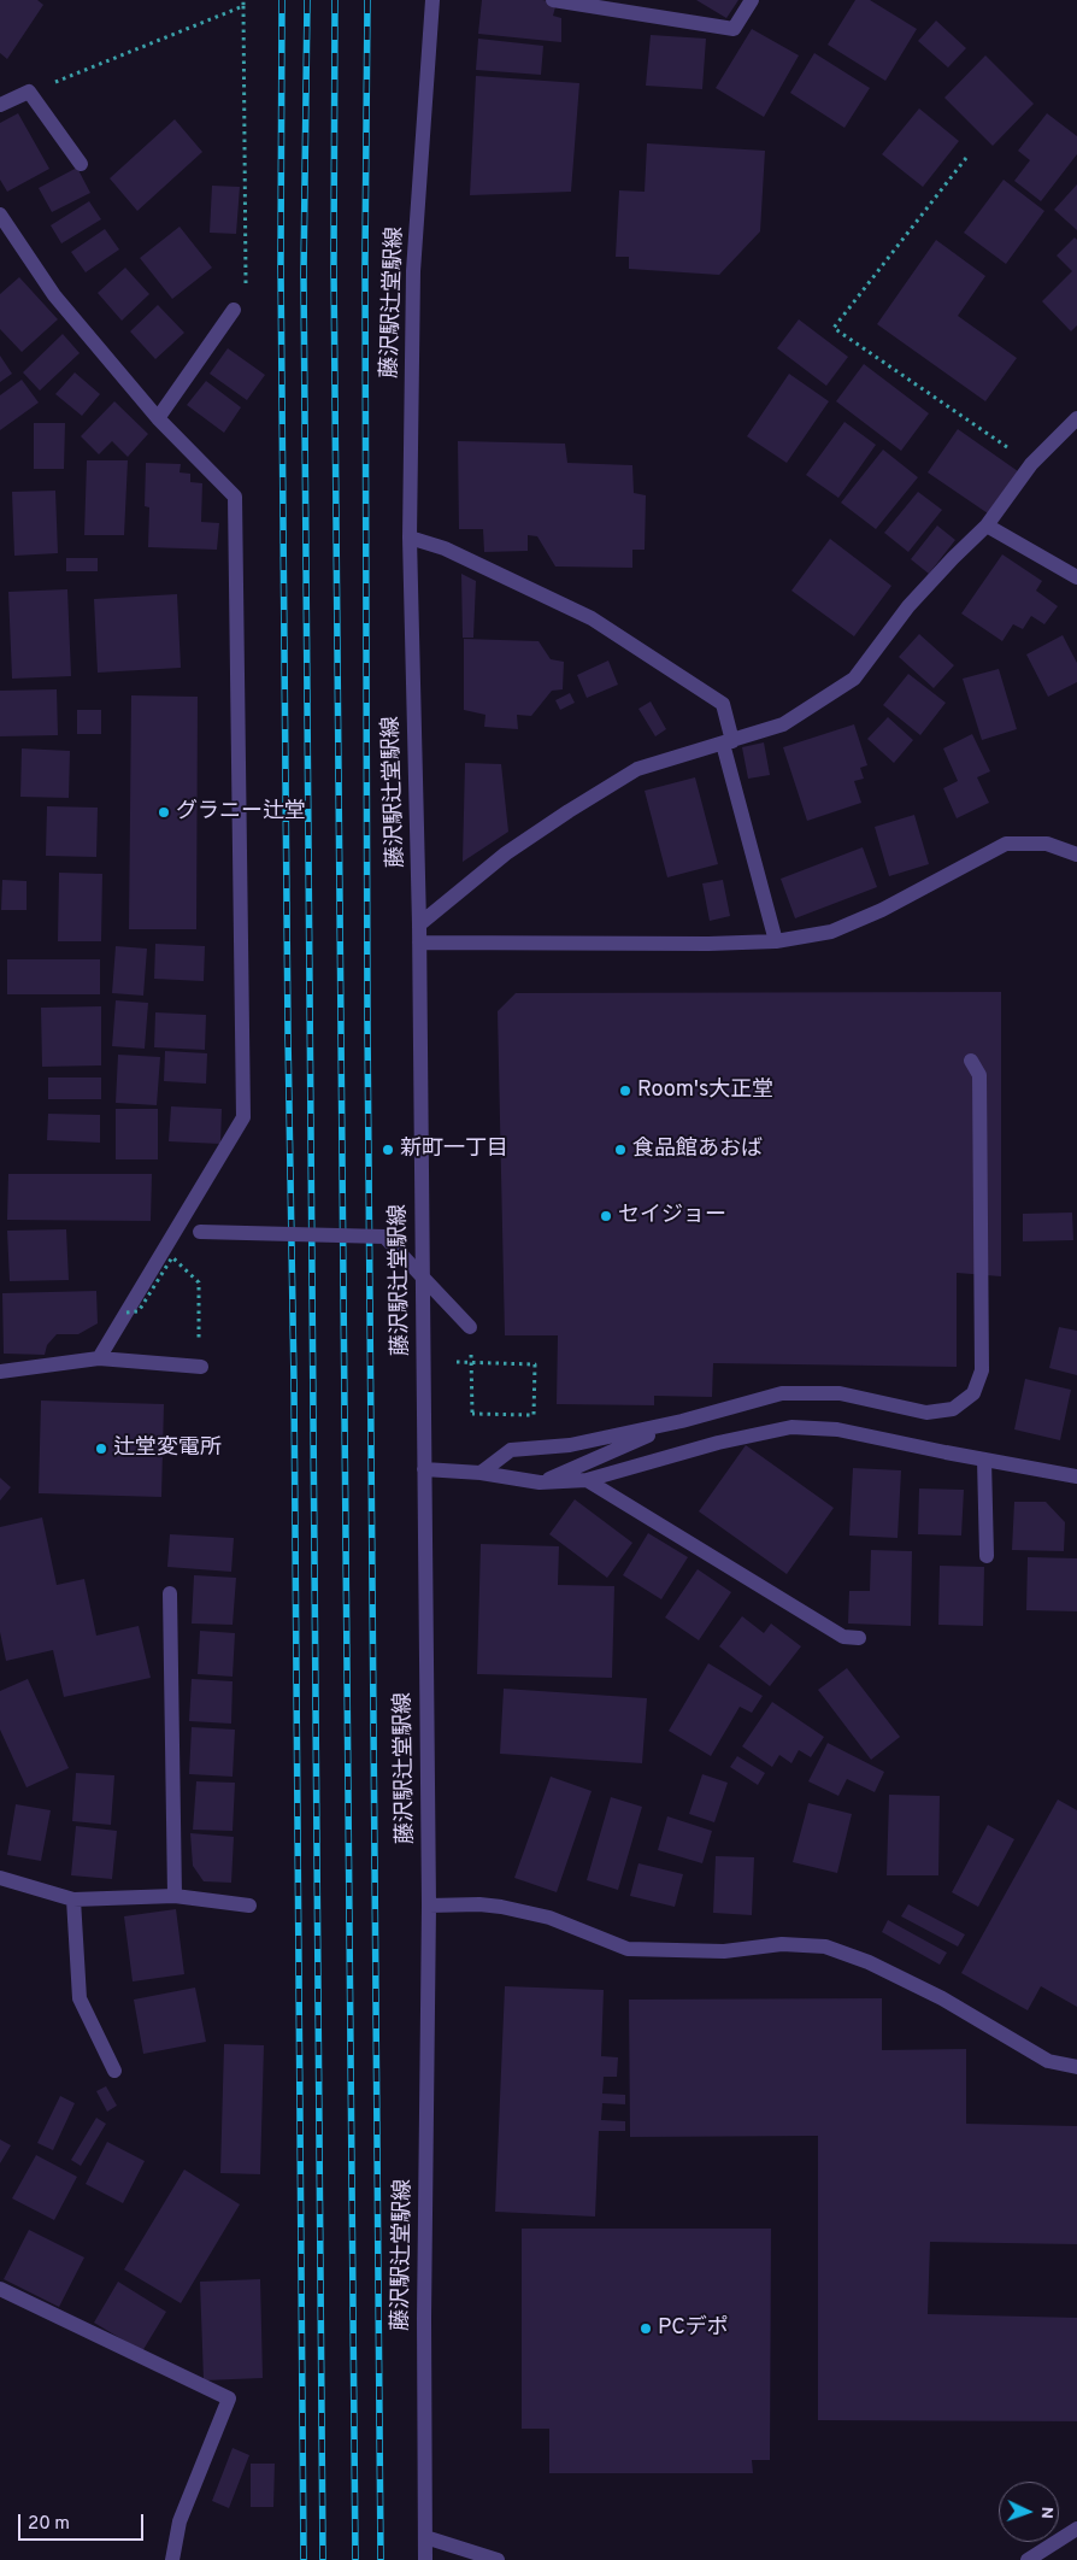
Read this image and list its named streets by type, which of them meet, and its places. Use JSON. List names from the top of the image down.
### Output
{
  "streets": {
    "street": ["藤沢駅辻堂駅線"]
  },
  "places": [
    "グラニー辻堂",
    "Room's大正堂",
    "新町一丁目",
    "食品館あおば",
    "セイジョー",
    "辻堂変電所",
    "PCデポ"
  ],
  "scale_bar": "20 m",
  "north": "right"
}
